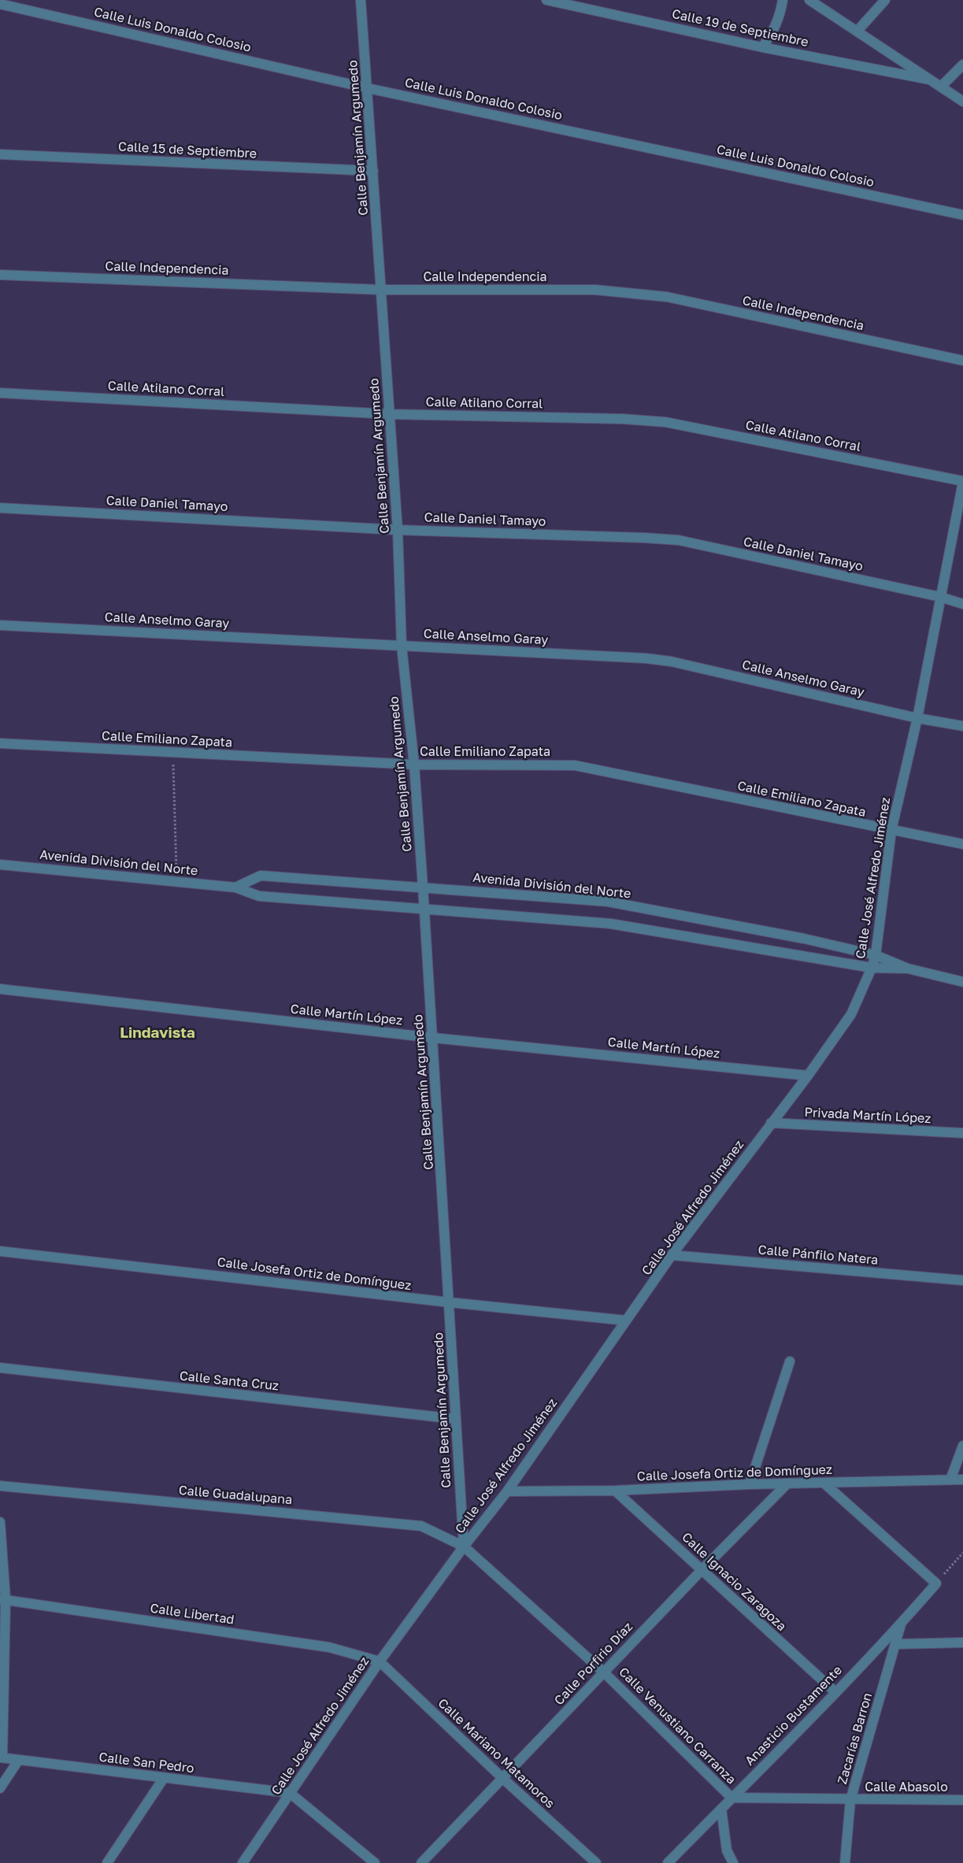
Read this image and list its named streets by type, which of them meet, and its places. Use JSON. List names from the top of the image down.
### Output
{
  "streets": {
    "street": [
      "Calle 19 de Septiembre",
      "Calle Luis Donaldo Colosio",
      "Calle Benjamín Argumedo",
      "Calle 15 de Septiembre",
      "Calle Independencia",
      "Calle Atilano Corral",
      "Calle Daniel Tamayo",
      "Calle Anselmo Garay",
      "Calle Emiliano Zapata",
      "Avenida División del Norte",
      "Calle José Alfredo Jiménez",
      "Calle Martín López",
      "Privada Martín López",
      "Calle Pánfilo Natera",
      "Calle Josefa Ortiz de Domínguez",
      "Calle Santa Cruz",
      "Calle Guadalupana",
      "Calle Ignacio Zaragoza",
      "Calle Libertad",
      "Calle Porfirio Díaz",
      "Anasticio Bustamente",
      "Calle Venustiano Carranza",
      "Zacarías Barron",
      "Calle Mariano Matamoros",
      "Calle San Pedro",
      "Calle Abasolo"
    ]
  },
  "crossings": [
    ["Calle Luis Donaldo Colosio", "Calle Benjamín Argumedo"],
    ["Calle Benjamín Argumedo", "Calle 15 de Septiembre"],
    ["Calle Benjamín Argumedo", "Calle Independencia"],
    ["Calle Benjamín Argumedo", "Calle Atilano Corral"],
    ["Calle Benjamín Argumedo", "Calle Daniel Tamayo"],
    ["Calle Benjamín Argumedo", "Calle Anselmo Garay"],
    ["Calle Benjamín Argumedo", "Calle Emiliano Zapata"],
    ["Calle Benjamín Argumedo", "Avenida División del Norte"],
    ["Calle Benjamín Argumedo", "Calle José Alfredo Jiménez"],
    ["Calle Benjamín Argumedo", "Calle Martín López"],
    ["Calle Benjamín Argumedo", "Calle Josefa Ortiz de Domínguez"],
    ["Calle Benjamín Argumedo", "Calle Santa Cruz"],
    ["Calle Benjamín Argumedo", "Calle Guadalupana"],
    ["Calle Benjamín Argumedo", "Calle Venustiano Carranza"],
    ["Calle Atilano Corral", "Calle José Alfredo Jiménez"],
    ["Calle Daniel Tamayo", "Calle José Alfredo Jiménez"],
    ["Calle Anselmo Garay", "Calle José Alfredo Jiménez"],
    ["Calle Emiliano Zapata", "Calle José Alfredo Jiménez"],
    ["Avenida División del Norte", "Calle José Alfredo Jiménez"],
    ["Calle José Alfredo Jiménez", "Calle Martín López"],
    ["Calle José Alfredo Jiménez", "Privada Martín López"],
    ["Calle José Alfredo Jiménez", "Calle Pánfilo Natera"],
    ["Calle José Alfredo Jiménez", "Calle Josefa Ortiz de Domínguez"],
    ["Calle José Alfredo Jiménez", "Calle Guadalupana"],
    ["Calle José Alfredo Jiménez", "Calle Libertad"],
    ["Calle José Alfredo Jiménez", "Calle Venustiano Carranza"],
    ["Calle José Alfredo Jiménez", "Calle Mariano Matamoros"],
    ["Calle José Alfredo Jiménez", "Calle San Pedro"],
    ["Calle Josefa Ortiz de Domínguez", "Calle Ignacio Zaragoza"],
    ["Calle Josefa Ortiz de Domínguez", "Calle Porfirio Díaz"],
    ["Calle Guadalupana", "Calle Venustiano Carranza"],
    ["Calle Ignacio Zaragoza", "Calle Porfirio Díaz"],
    ["Calle Ignacio Zaragoza", "Anasticio Bustamente"],
    ["Calle Libertad", "Calle Mariano Matamoros"],
    ["Calle Porfirio Díaz", "Calle Venustiano Carranza"],
    ["Calle Porfirio Díaz", "Calle Mariano Matamoros"],
    ["Anasticio Bustamente", "Calle Venustiano Carranza"],
    ["Anasticio Bustamente", "Zacarías Barron"],
    ["Anasticio Bustamente", "Calle Abasolo"],
    ["Calle Venustiano Carranza", "Calle Abasolo"],
    ["Zacarías Barron", "Calle Abasolo"]
  ],
  "districts": ["Lindavista"]
}
